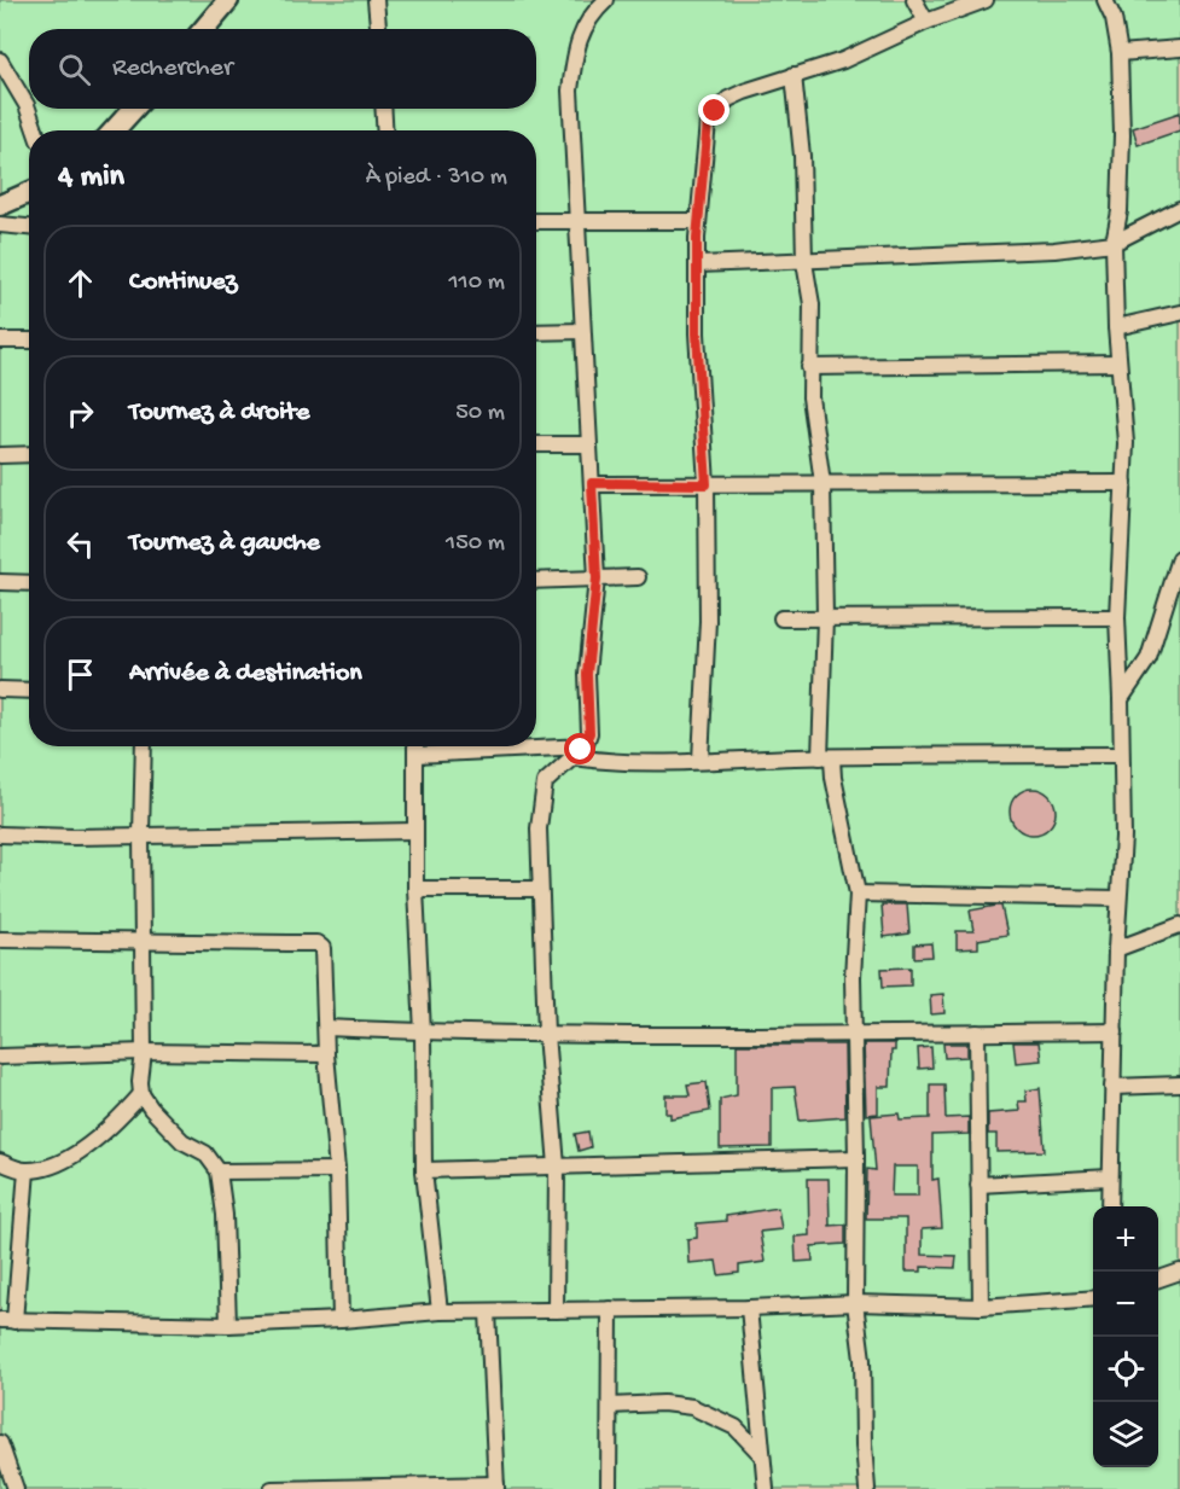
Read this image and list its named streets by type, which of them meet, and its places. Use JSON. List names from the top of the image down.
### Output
{
  "page": {
    "search": "Rechercher",
    "heading": ["4 min", "À pied · 310 m"],
    "list": [
      ["Continuez", "110 m"],
      ["Tournez à droite", "50 m"],
      ["Tournez à gauche", "150 m"],
      "Arrivée à destination"
    ],
    "map_buttons": ["+", "−"]
  }
}
